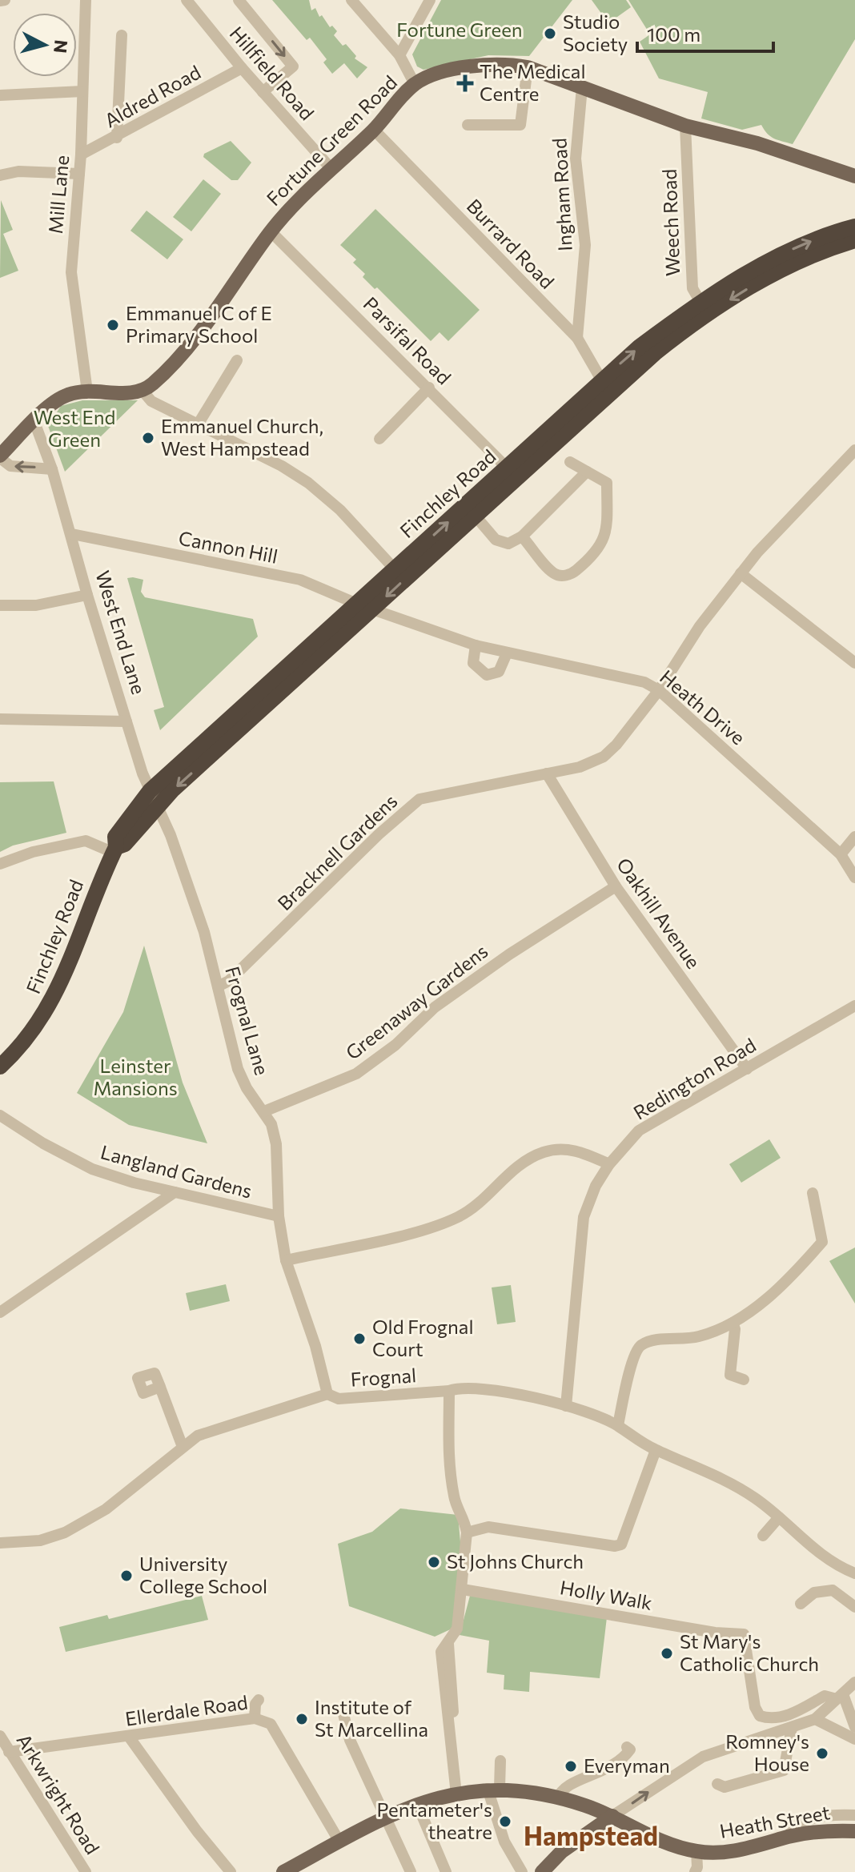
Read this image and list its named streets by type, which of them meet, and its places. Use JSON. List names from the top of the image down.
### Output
{
  "streets": {
    "highway": ["Finchley Road"],
    "main road": ["Fortune Green Road", "Heath Street"],
    "street": [
      "Hillfield Road",
      "Aldred Road",
      "Mill Lane",
      "Ingham Road",
      "Weech Road",
      "Burrard Road",
      "Parsifal Road",
      "Cannon Hill",
      "West End Lane",
      "Heath Drive",
      "Bracknell Gardens",
      "Oakhill Avenue",
      "Greenaway Gardens",
      "Frognal Lane",
      "Redington Road",
      "Langland Gardens",
      "Frognal",
      "Holly Walk",
      "Ellerdale Road",
      "Arkwright Road"
    ]
  },
  "crossings": [
    ["Hillfield Road", "Aldred Road"],
    ["Hillfield Road", "Fortune Green Road"],
    ["Aldred Road", "Mill Lane"],
    ["Fortune Green Road", "Ingham Road"],
    ["Fortune Green Road", "Weech Road"],
    ["Fortune Green Road", "Burrard Road"],
    ["Fortune Green Road", "Parsifal Road"],
    ["Ingham Road", "Burrard Road"],
    ["Weech Road", "Finchley Road"],
    ["Burrard Road", "Finchley Road"],
    ["Parsifal Road", "Finchley Road"],
    ["Finchley Road", "Cannon Hill"],
    ["Finchley Road", "West End Lane"],
    ["Finchley Road", "Heath Drive"],
    ["Finchley Road", "Frognal Lane"],
    ["Cannon Hill", "West End Lane"],
    ["Cannon Hill", "Heath Drive"],
    ["West End Lane", "Frognal Lane"],
    ["Heath Drive", "Bracknell Gardens"],
    ["Bracknell Gardens", "Oakhill Avenue"],
    ["Bracknell Gardens", "Frognal Lane"],
    ["Oakhill Avenue", "Greenaway Gardens"],
    ["Oakhill Avenue", "Redington Road"],
    ["Greenaway Gardens", "Frognal Lane"],
    ["Frognal Lane", "Langland Gardens"],
    ["Frognal Lane", "Frognal"],
    ["Redington Road", "Frognal"],
    ["Ellerdale Road", "Arkwright Road"],
    ["Ellerdale Road", "Heath Street"]
  ],
  "districts": ["Hampstead"],
  "parks": ["Fortune Green", "West End Green", "Leinster Mansions"],
  "places": {
    "other": [
      "Studio Society",
      "Emmanuel C of E Primary School",
      "Emmanuel Church, West Hampstead",
      "Old Frognal Court",
      "St Johns Church",
      "University College School",
      "St Mary's Catholic Church",
      "Institute of St Marcellina",
      "Romney's House",
      "Everyman",
      "Pentameter's theatre"
    ],
    "health": ["The Medical Centre"]
  },
  "scale_bar": "100 m",
  "north": "right"
}
